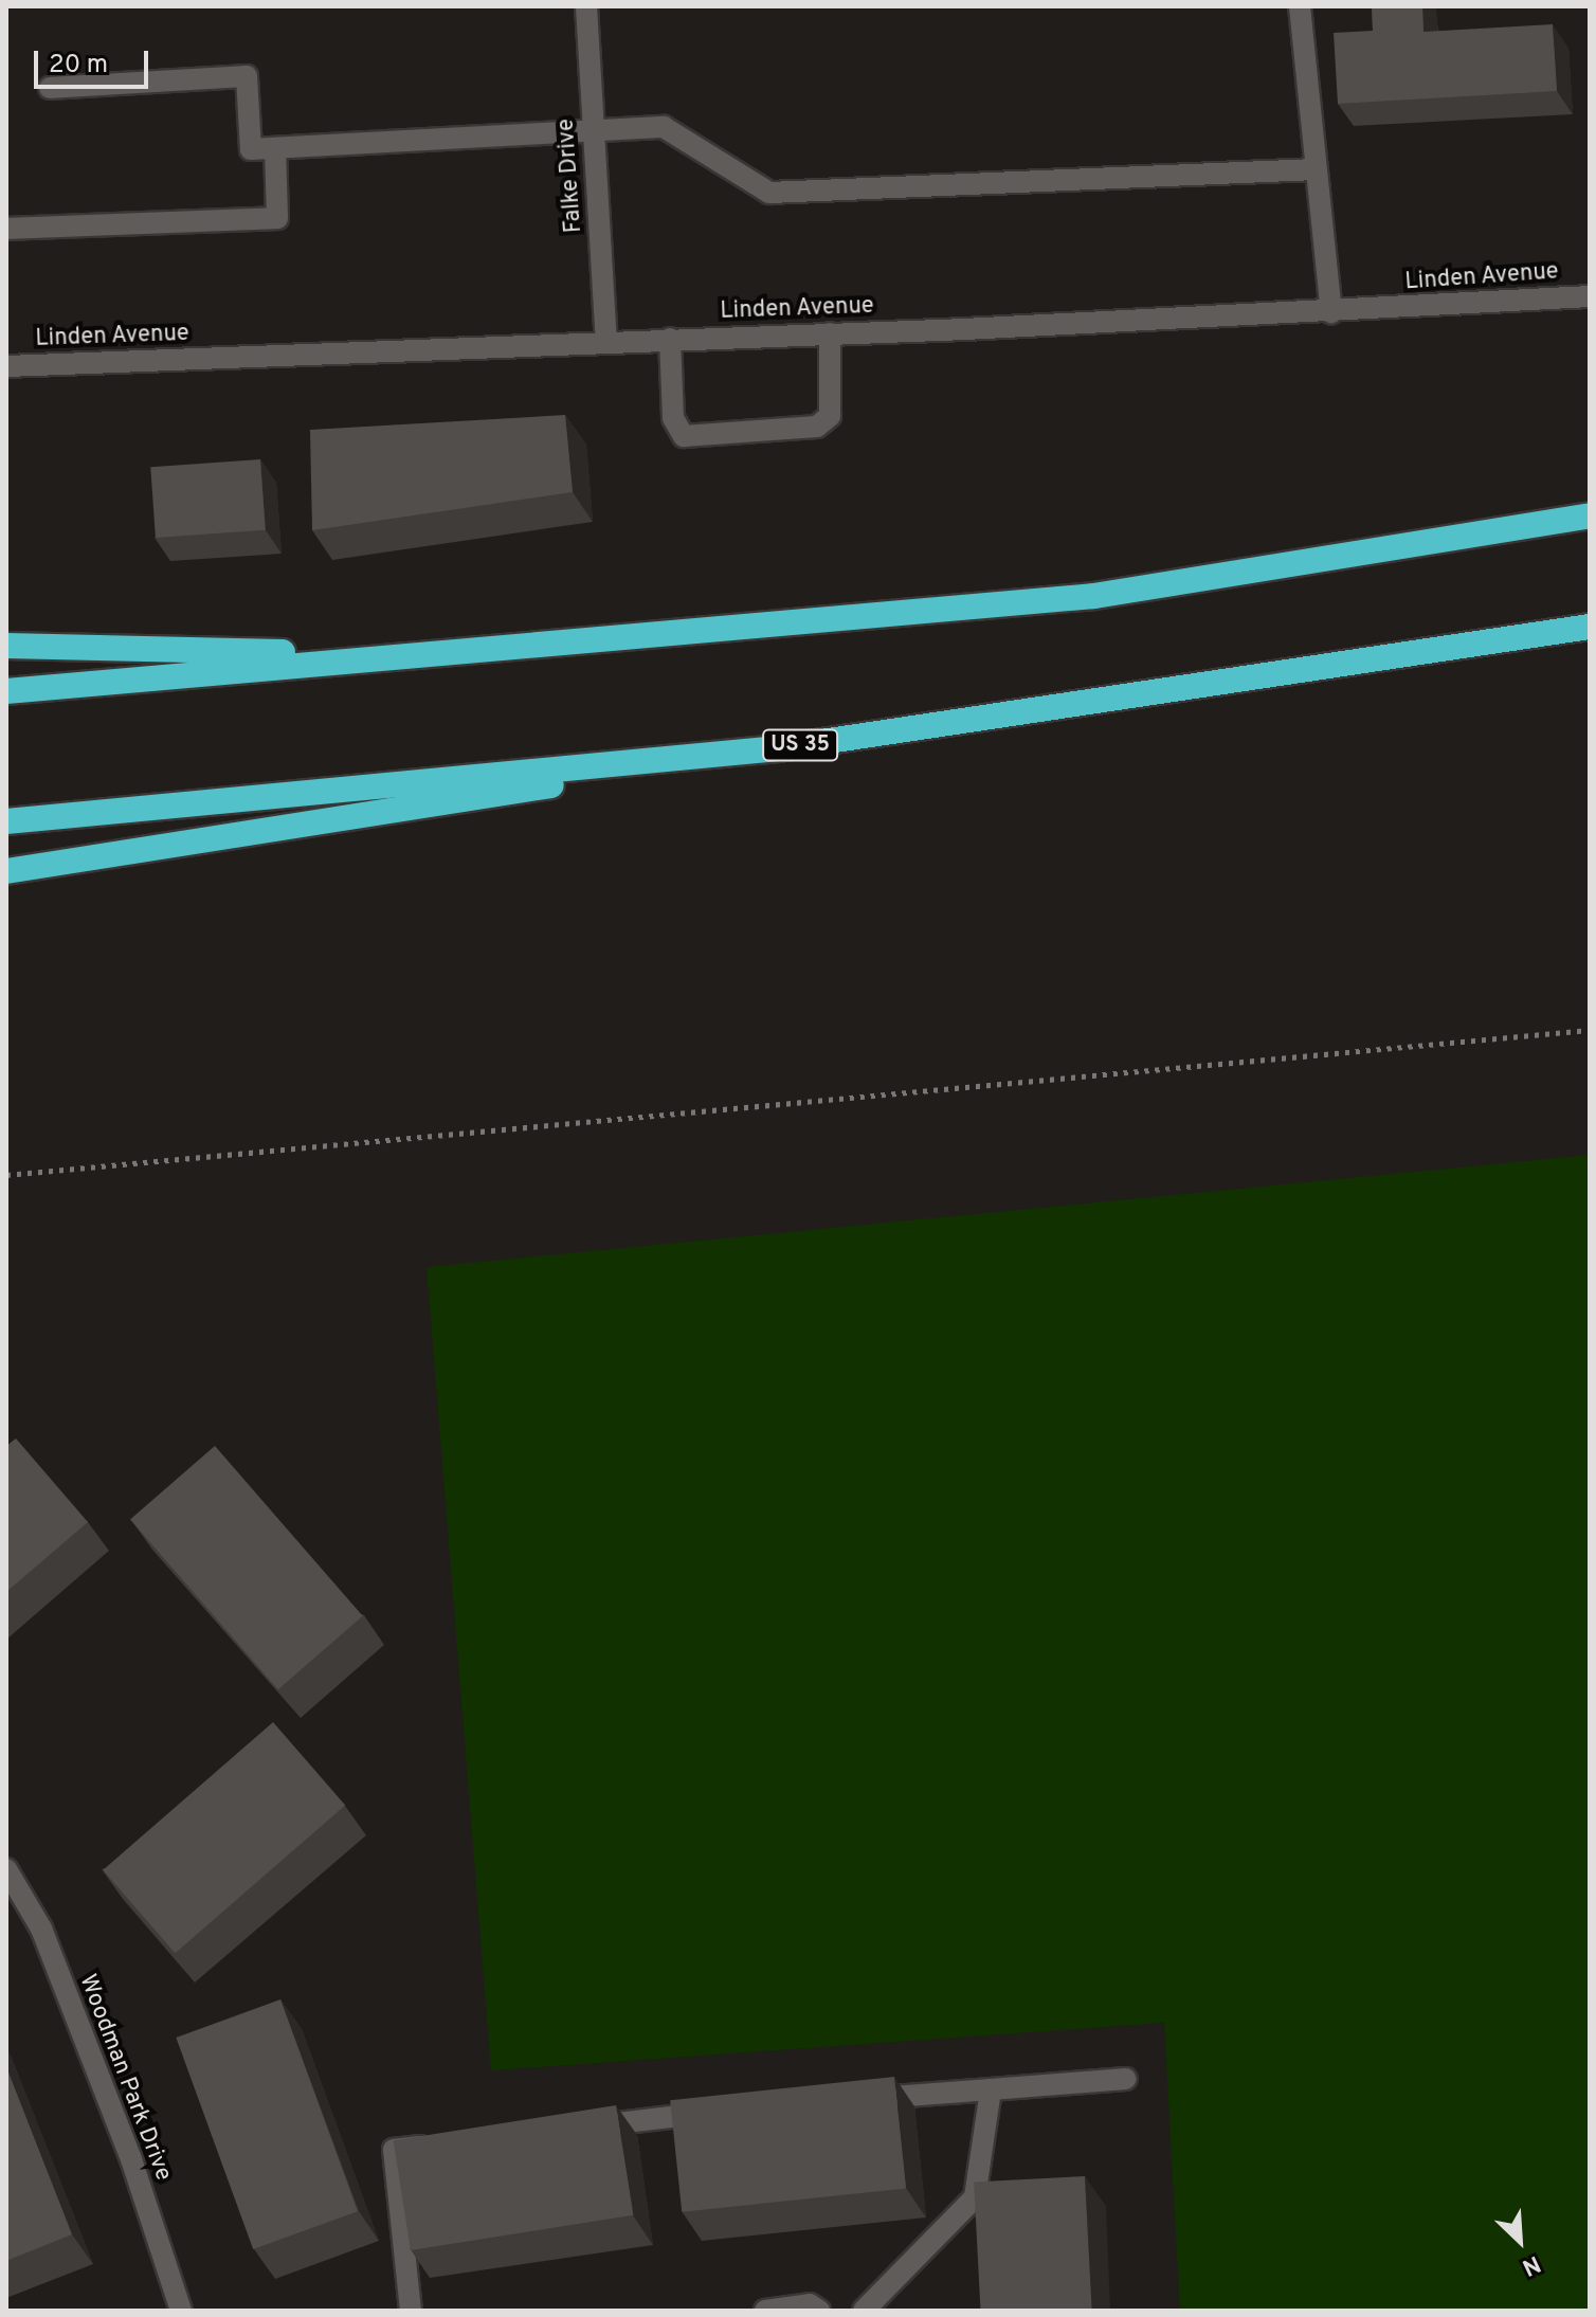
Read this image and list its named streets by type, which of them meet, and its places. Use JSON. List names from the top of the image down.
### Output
{
  "streets": {
    "highway": ["US 35"],
    "main road": ["Falke Drive", "Linden Avenue", "Woodman Park Drive"]
  },
  "crossings": [
    ["Falke Drive", "Linden Avenue"]
  ],
  "scale_bar": "20 m",
  "north": "bottom right"
}
